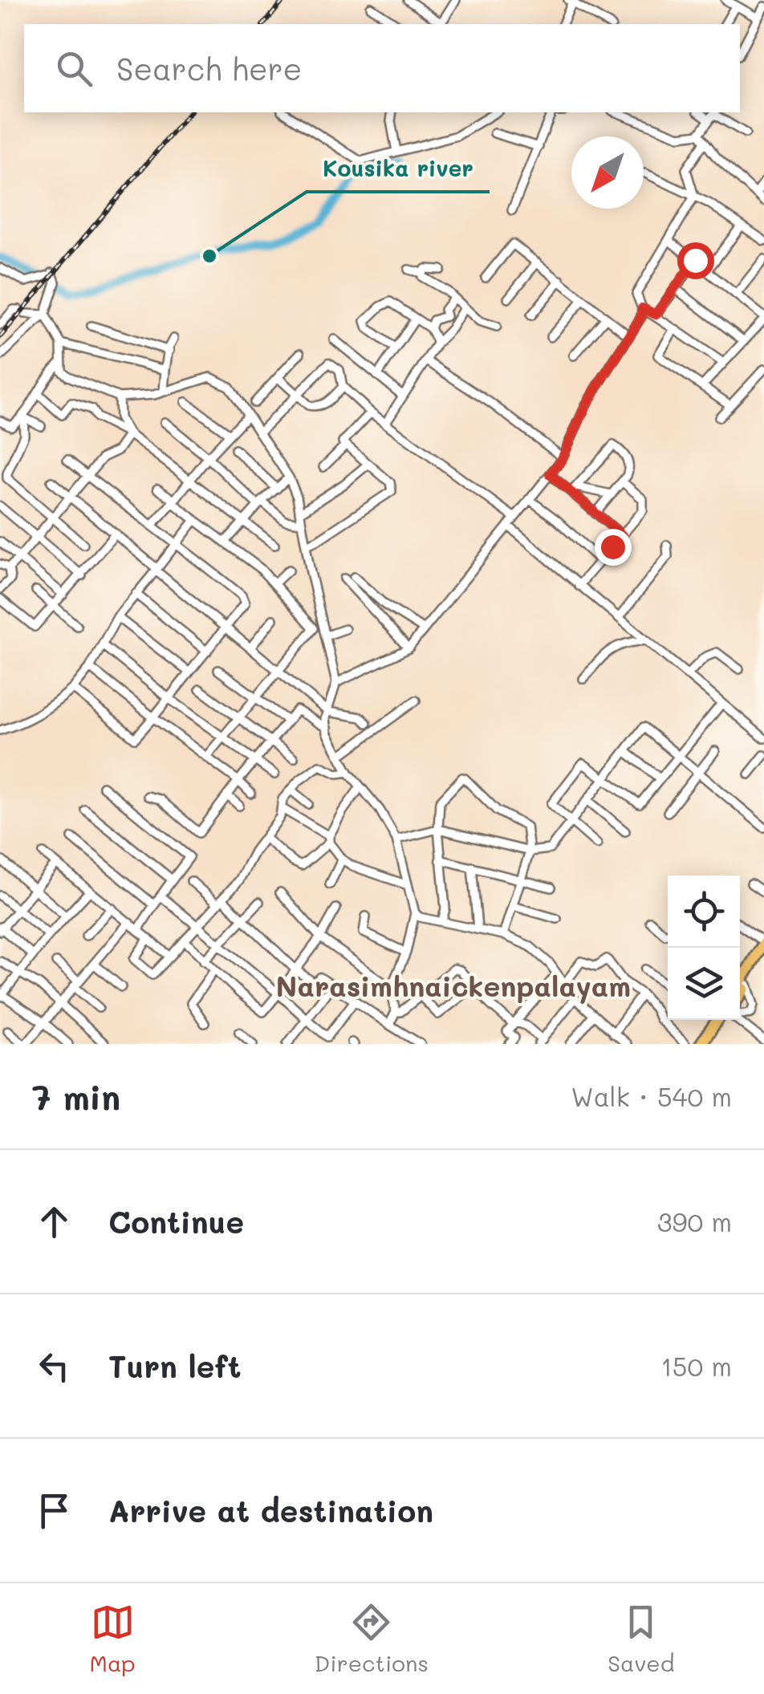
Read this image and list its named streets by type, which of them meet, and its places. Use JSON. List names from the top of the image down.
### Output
{
  "districts": ["Narasimhnaickenpalayam"],
  "places": ["Kousika river"],
  "north": "bottom left",
  "page": {
    "search": "Search here",
    "heading": ["7 min", "Walk · 540 m"],
    "list": [
      ["Continue", "390 m"],
      ["Turn left", "150 m"],
      "Arrive at destination"
    ],
    "nav": ["Map", "Directions", "Saved"]
  }
}
